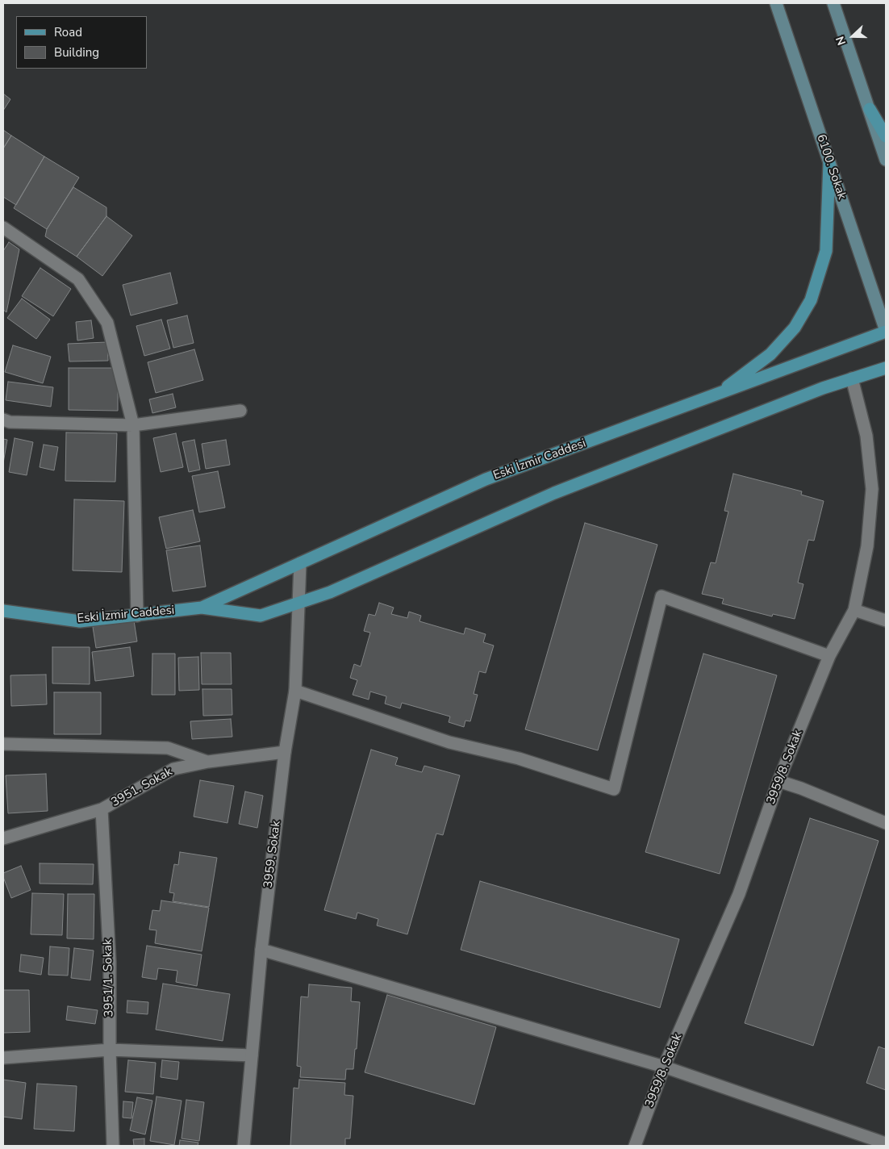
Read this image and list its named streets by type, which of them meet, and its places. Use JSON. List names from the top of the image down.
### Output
{
  "streets": {
    "main road": ["6100. Sokak", "Eski İzmir Caddesi"],
    "street": [
      "3959/8. Sokak",
      "3951. Sokak",
      "3959. Sokak",
      "3951/1. Sokak"
    ]
  },
  "crossings": [
    ["6100. Sokak", "Eski İzmir Caddesi"],
    ["Eski İzmir Caddesi", "3959/8. Sokak"],
    ["Eski İzmir Caddesi", "3959. Sokak"],
    ["3951. Sokak", "3959. Sokak"],
    ["3951. Sokak", "3951/1. Sokak"]
  ],
  "legend": ["Road", "Building"],
  "north": "left"
}
